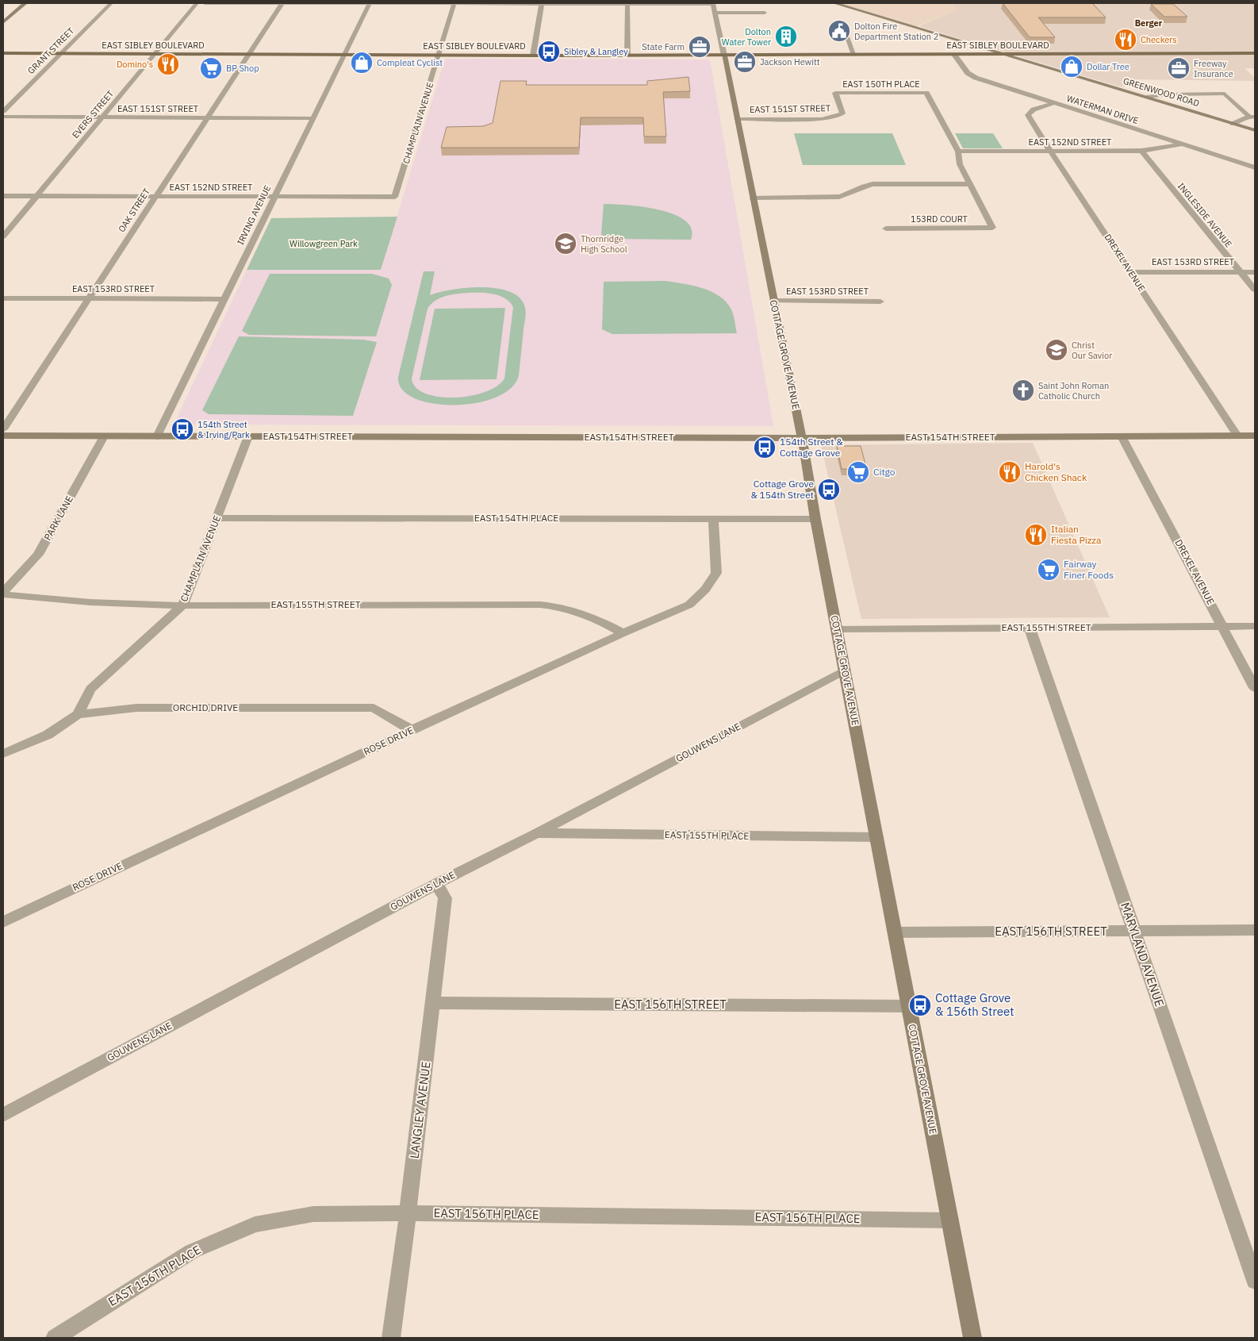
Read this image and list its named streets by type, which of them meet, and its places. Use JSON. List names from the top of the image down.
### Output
{
  "streets": {
    "main road": ["EAST SIBLEY BOULEVARD"],
    "street": [
      "GRANT STREET",
      "EAST 150TH PLACE",
      "GREENWOOD ROAD",
      "EAST 151ST STREET",
      "WATERMAN DRIVE",
      "EVERS STREET",
      "CHAMPLAIN AVENUE",
      "EAST 152ND STREET",
      "OAK STREET",
      "IRVING AVENUE",
      "INGLESIDE AVENUE",
      "153RD COURT",
      "EAST 153RD STREET",
      "DREXEL AVENUE",
      "COTTAGE GROVE AVENUE",
      "EAST 154TH STREET",
      "PARK LANE",
      "EAST 154TH PLACE",
      "EAST 155TH STREET",
      "ORCHID DRIVE",
      "ROSE DRIVE",
      "GOUWENS LANE",
      "EAST 155TH PLACE",
      "EAST 156TH STREET",
      "MARYLAND AVENUE",
      "LANGLEY AVENUE",
      "EAST 156TH PLACE"
    ]
  },
  "crossings": [
    ["EAST SIBLEY BOULEVARD", "GRANT STREET"],
    ["EAST SIBLEY BOULEVARD", "GREENWOOD ROAD"],
    ["EAST SIBLEY BOULEVARD", "WATERMAN DRIVE"],
    ["EAST SIBLEY BOULEVARD", "EVERS STREET"],
    ["EAST SIBLEY BOULEVARD", "CHAMPLAIN AVENUE"],
    ["EAST SIBLEY BOULEVARD", "OAK STREET"],
    ["EAST SIBLEY BOULEVARD", "IRVING AVENUE"],
    ["EAST SIBLEY BOULEVARD", "COTTAGE GROVE AVENUE"],
    ["EAST 150TH PLACE", "EAST 151ST STREET"],
    ["EAST 150TH PLACE", "EAST 152ND STREET"],
    ["EAST 151ST STREET", "EVERS STREET"],
    ["EAST 151ST STREET", "OAK STREET"],
    ["EAST 151ST STREET", "IRVING AVENUE"],
    ["EAST 151ST STREET", "COTTAGE GROVE AVENUE"],
    ["WATERMAN DRIVE", "EAST 152ND STREET"],
    ["WATERMAN DRIVE", "DREXEL AVENUE"],
    ["EVERS STREET", "EAST 152ND STREET"],
    ["CHAMPLAIN AVENUE", "EAST 152ND STREET"],
    ["CHAMPLAIN AVENUE", "EAST 154TH STREET"],
    ["CHAMPLAIN AVENUE", "EAST 154TH PLACE"],
    ["CHAMPLAIN AVENUE", "EAST 155TH STREET"],
    ["CHAMPLAIN AVENUE", "ORCHID DRIVE"],
    ["EAST 152ND STREET", "OAK STREET"],
    ["EAST 152ND STREET", "IRVING AVENUE"],
    ["EAST 152ND STREET", "INGLESIDE AVENUE"],
    ["EAST 152ND STREET", "DREXEL AVENUE"],
    ["OAK STREET", "EAST 153RD STREET"],
    ["IRVING AVENUE", "EAST 153RD STREET"],
    ["IRVING AVENUE", "EAST 154TH STREET"],
    ["INGLESIDE AVENUE", "EAST 153RD STREET"],
    ["EAST 153RD STREET", "DREXEL AVENUE"],
    ["EAST 153RD STREET", "COTTAGE GROVE AVENUE"],
    ["DREXEL AVENUE", "EAST 154TH STREET"],
    ["DREXEL AVENUE", "EAST 155TH STREET"],
    ["COTTAGE GROVE AVENUE", "EAST 154TH STREET"],
    ["COTTAGE GROVE AVENUE", "EAST 154TH PLACE"],
    ["COTTAGE GROVE AVENUE", "EAST 155TH STREET"],
    ["COTTAGE GROVE AVENUE", "GOUWENS LANE"],
    ["COTTAGE GROVE AVENUE", "EAST 155TH PLACE"],
    ["COTTAGE GROVE AVENUE", "EAST 156TH STREET"],
    ["COTTAGE GROVE AVENUE", "EAST 156TH PLACE"],
    ["EAST 154TH STREET", "PARK LANE"],
    ["PARK LANE", "EAST 155TH STREET"],
    ["EAST 154TH PLACE", "ROSE DRIVE"],
    ["EAST 155TH STREET", "ROSE DRIVE"],
    ["EAST 155TH STREET", "MARYLAND AVENUE"],
    ["ORCHID DRIVE", "ROSE DRIVE"],
    ["GOUWENS LANE", "EAST 155TH PLACE"],
    ["GOUWENS LANE", "LANGLEY AVENUE"],
    ["EAST 156TH STREET", "MARYLAND AVENUE"],
    ["EAST 156TH STREET", "LANGLEY AVENUE"],
    ["LANGLEY AVENUE", "EAST 156TH PLACE"]
  ],
  "districts": ["Berger"],
  "parks": ["Willowgreen Park"],
  "places": {
    "public building": ["Dolton Fire Department Station 2"],
    "building": ["Dolton Water Tower"],
    "restaurant": [
      "Checkers",
      "Domino's",
      "Harold's Chicken Shack",
      "Italian Fiesta Pizza"
    ],
    "office": ["State Farm", "Jackson Hewitt", "Freeway Insurance"],
    "bus stop": [
      "Sibley & Langley",
      "154th Street & Irving/Park",
      "154th Street & Cottage Grove",
      "Cottage Grove & 154th Street",
      "Cottage Grove & 156th Street"
    ],
    "shop": ["Compleat Cyclist", "Dollar Tree"],
    "supermarket": ["BP Shop", "Citgo", "Fairway Finer Foods"],
    "school or university": ["Thornridge High School", "Christ Our Savior"],
    "church": ["Saint John Roman Catholic Church"]
  }
}
